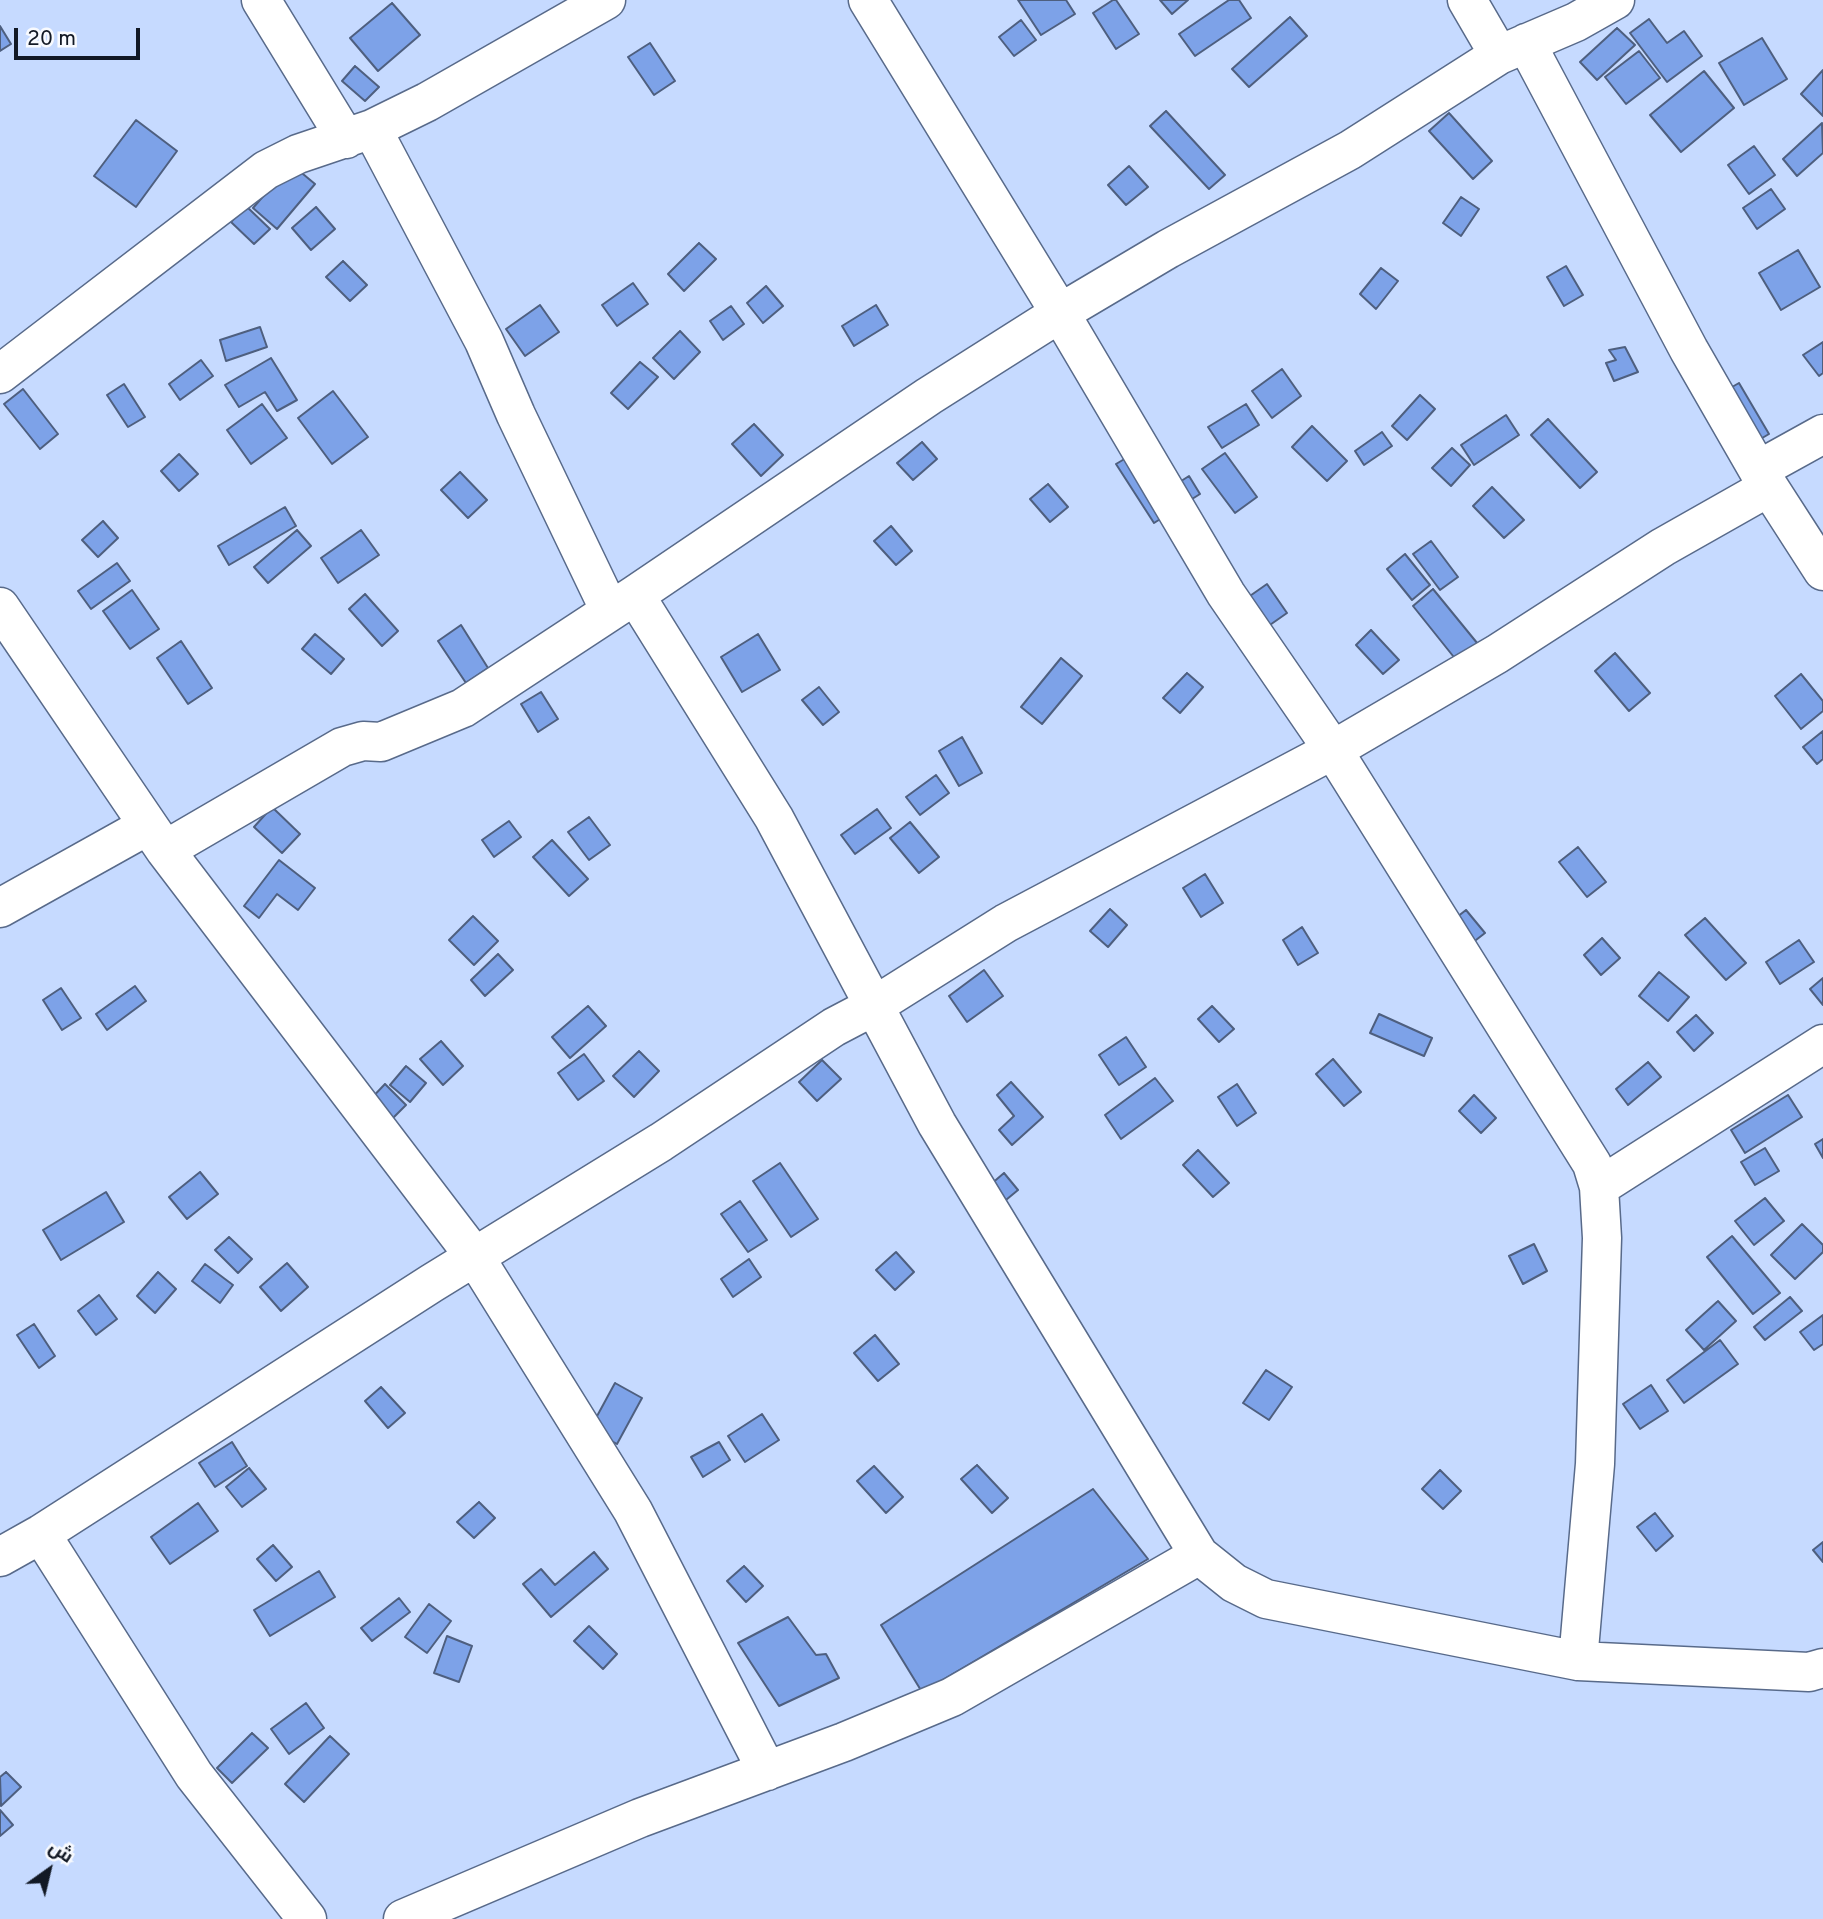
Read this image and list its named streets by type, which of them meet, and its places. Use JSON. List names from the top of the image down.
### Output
{
  "scale_bar": "20 m",
  "north": "top right"
}
